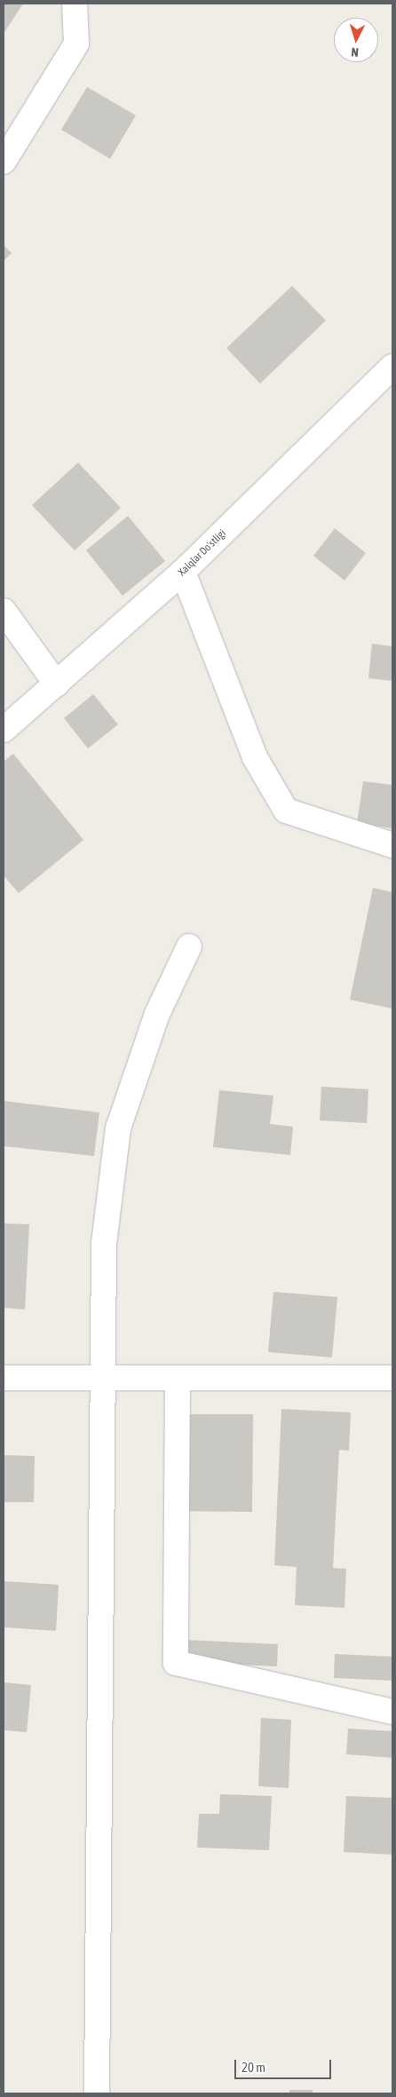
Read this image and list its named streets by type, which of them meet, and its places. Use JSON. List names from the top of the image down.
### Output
{
  "streets": {
    "street": ["Xalqlar Do'stligi"]
  },
  "scale_bar": "20 m",
  "north": "bottom"
}
